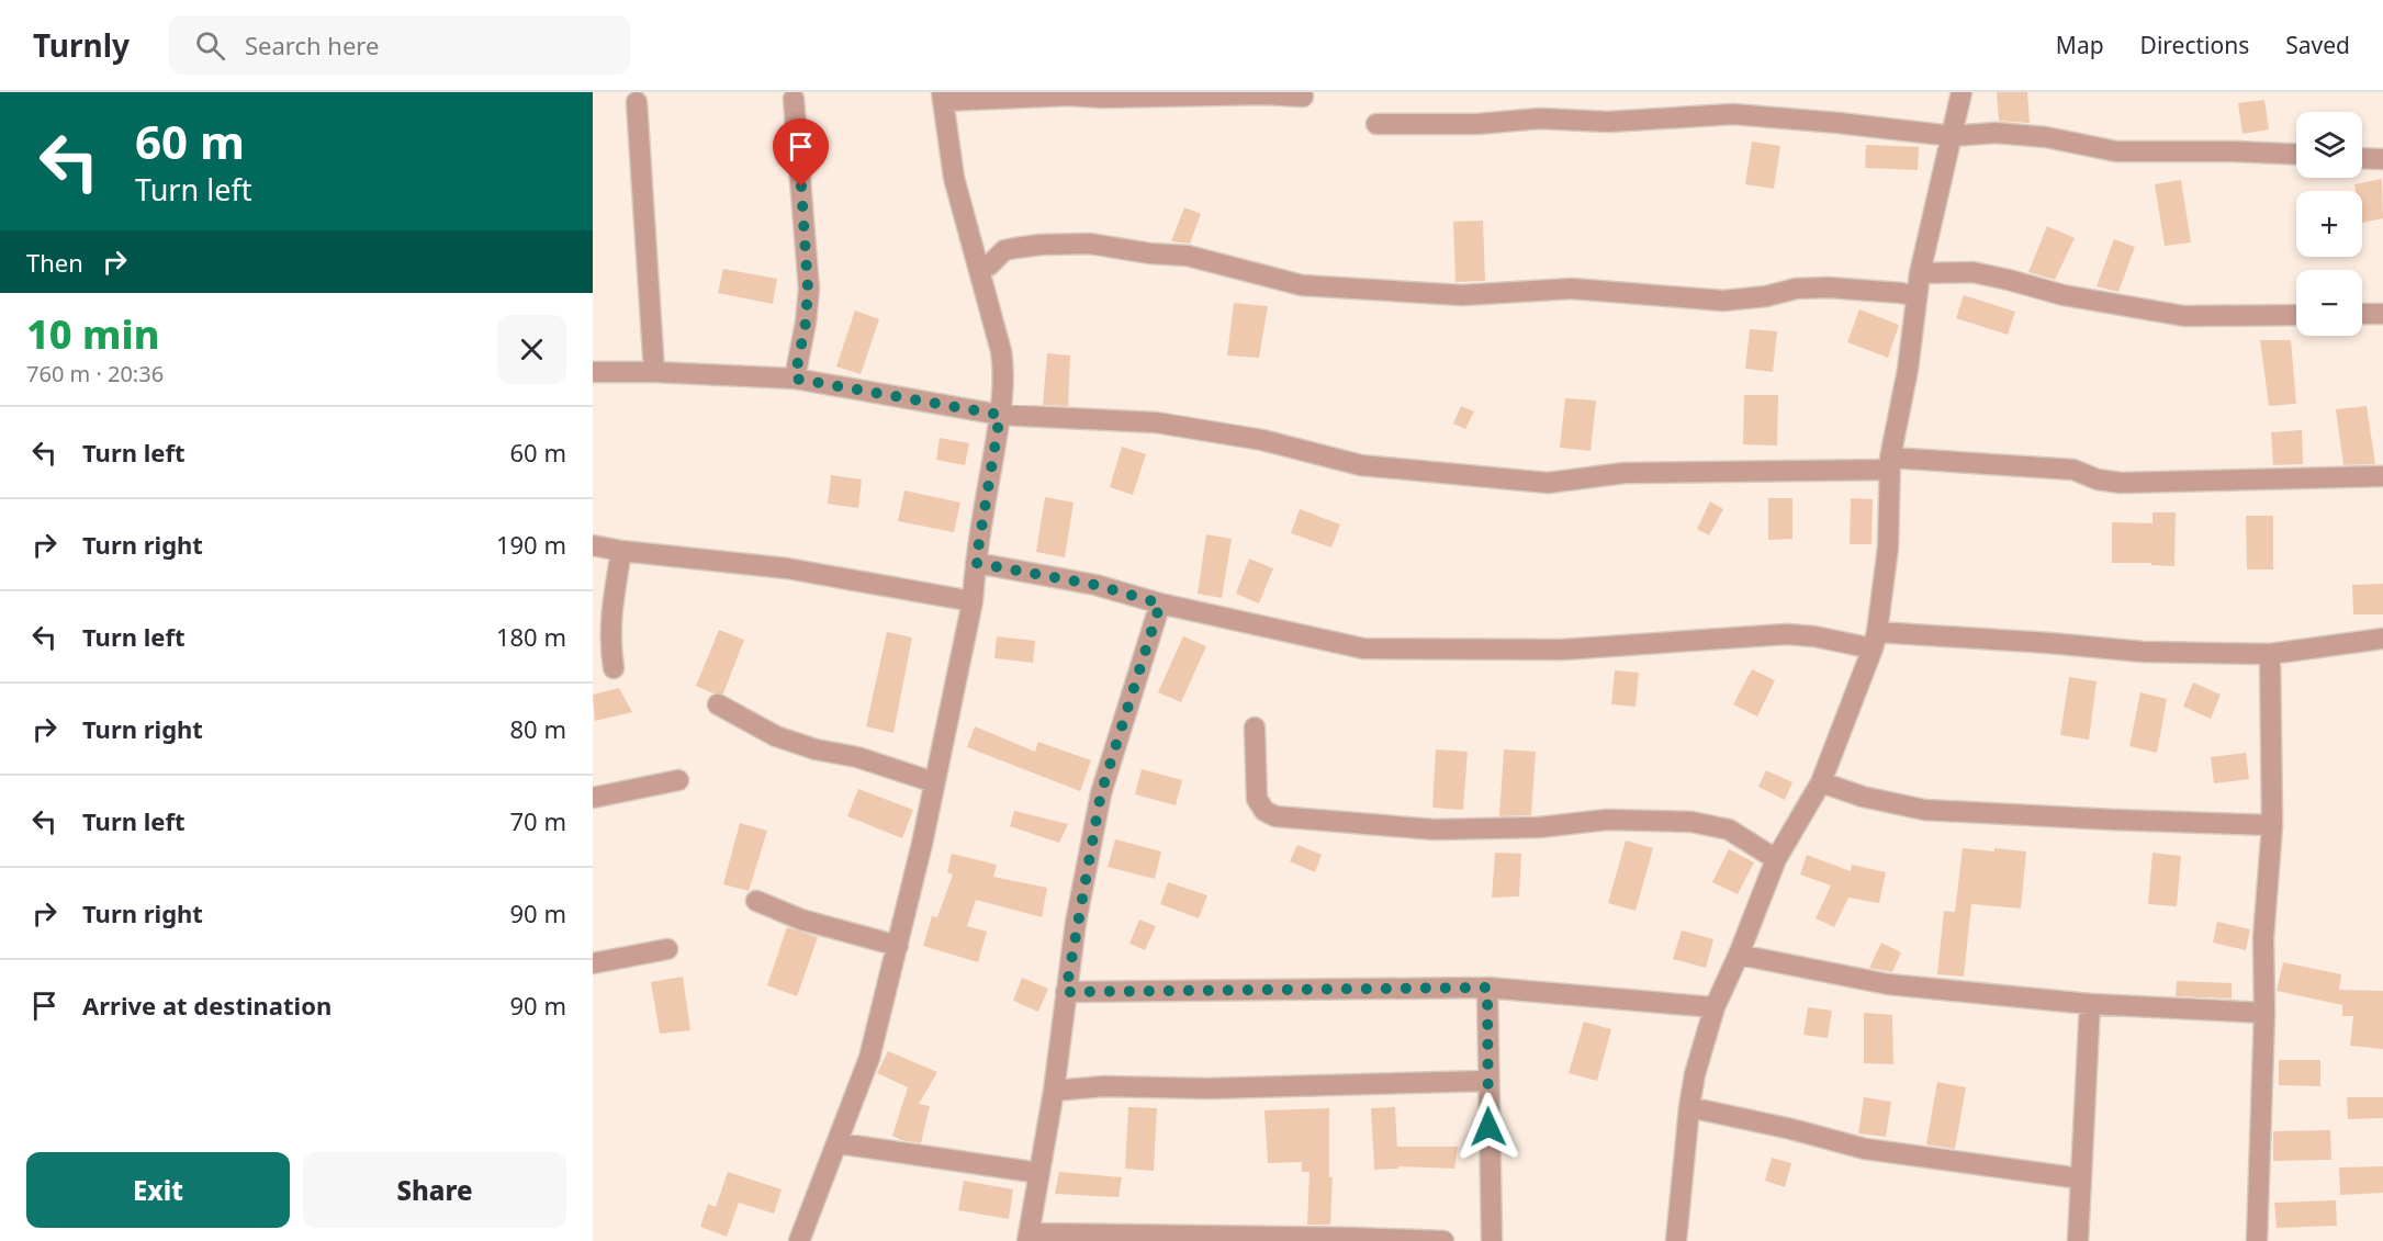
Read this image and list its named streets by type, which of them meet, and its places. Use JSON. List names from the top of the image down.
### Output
{
  "page": {
    "header": "Turnly",
    "search": "Search here",
    "nav": ["Map", "Directions", "Saved"],
    "turn": ["60 m", "Turn left"],
    "map_buttons": ["+", "−"],
    "then": "Then",
    "heading": ["10 min", "760 m · 20:36"],
    "list": [
      {
        "name": "Turn left",
        "value": "60 m"
      },
      {
        "name": "Turn right",
        "value": "190 m"
      },
      {
        "name": "Turn left",
        "value": "180 m"
      },
      {
        "name": "Turn right",
        "value": "80 m"
      },
      {
        "name": "Turn left",
        "value": "70 m"
      },
      {
        "name": "Turn right",
        "value": "90 m"
      },
      {
        "name": "Arrive at destination",
        "value": "90 m"
      }
    ],
    "buttons": ["Exit", "Share"]
  }
}
